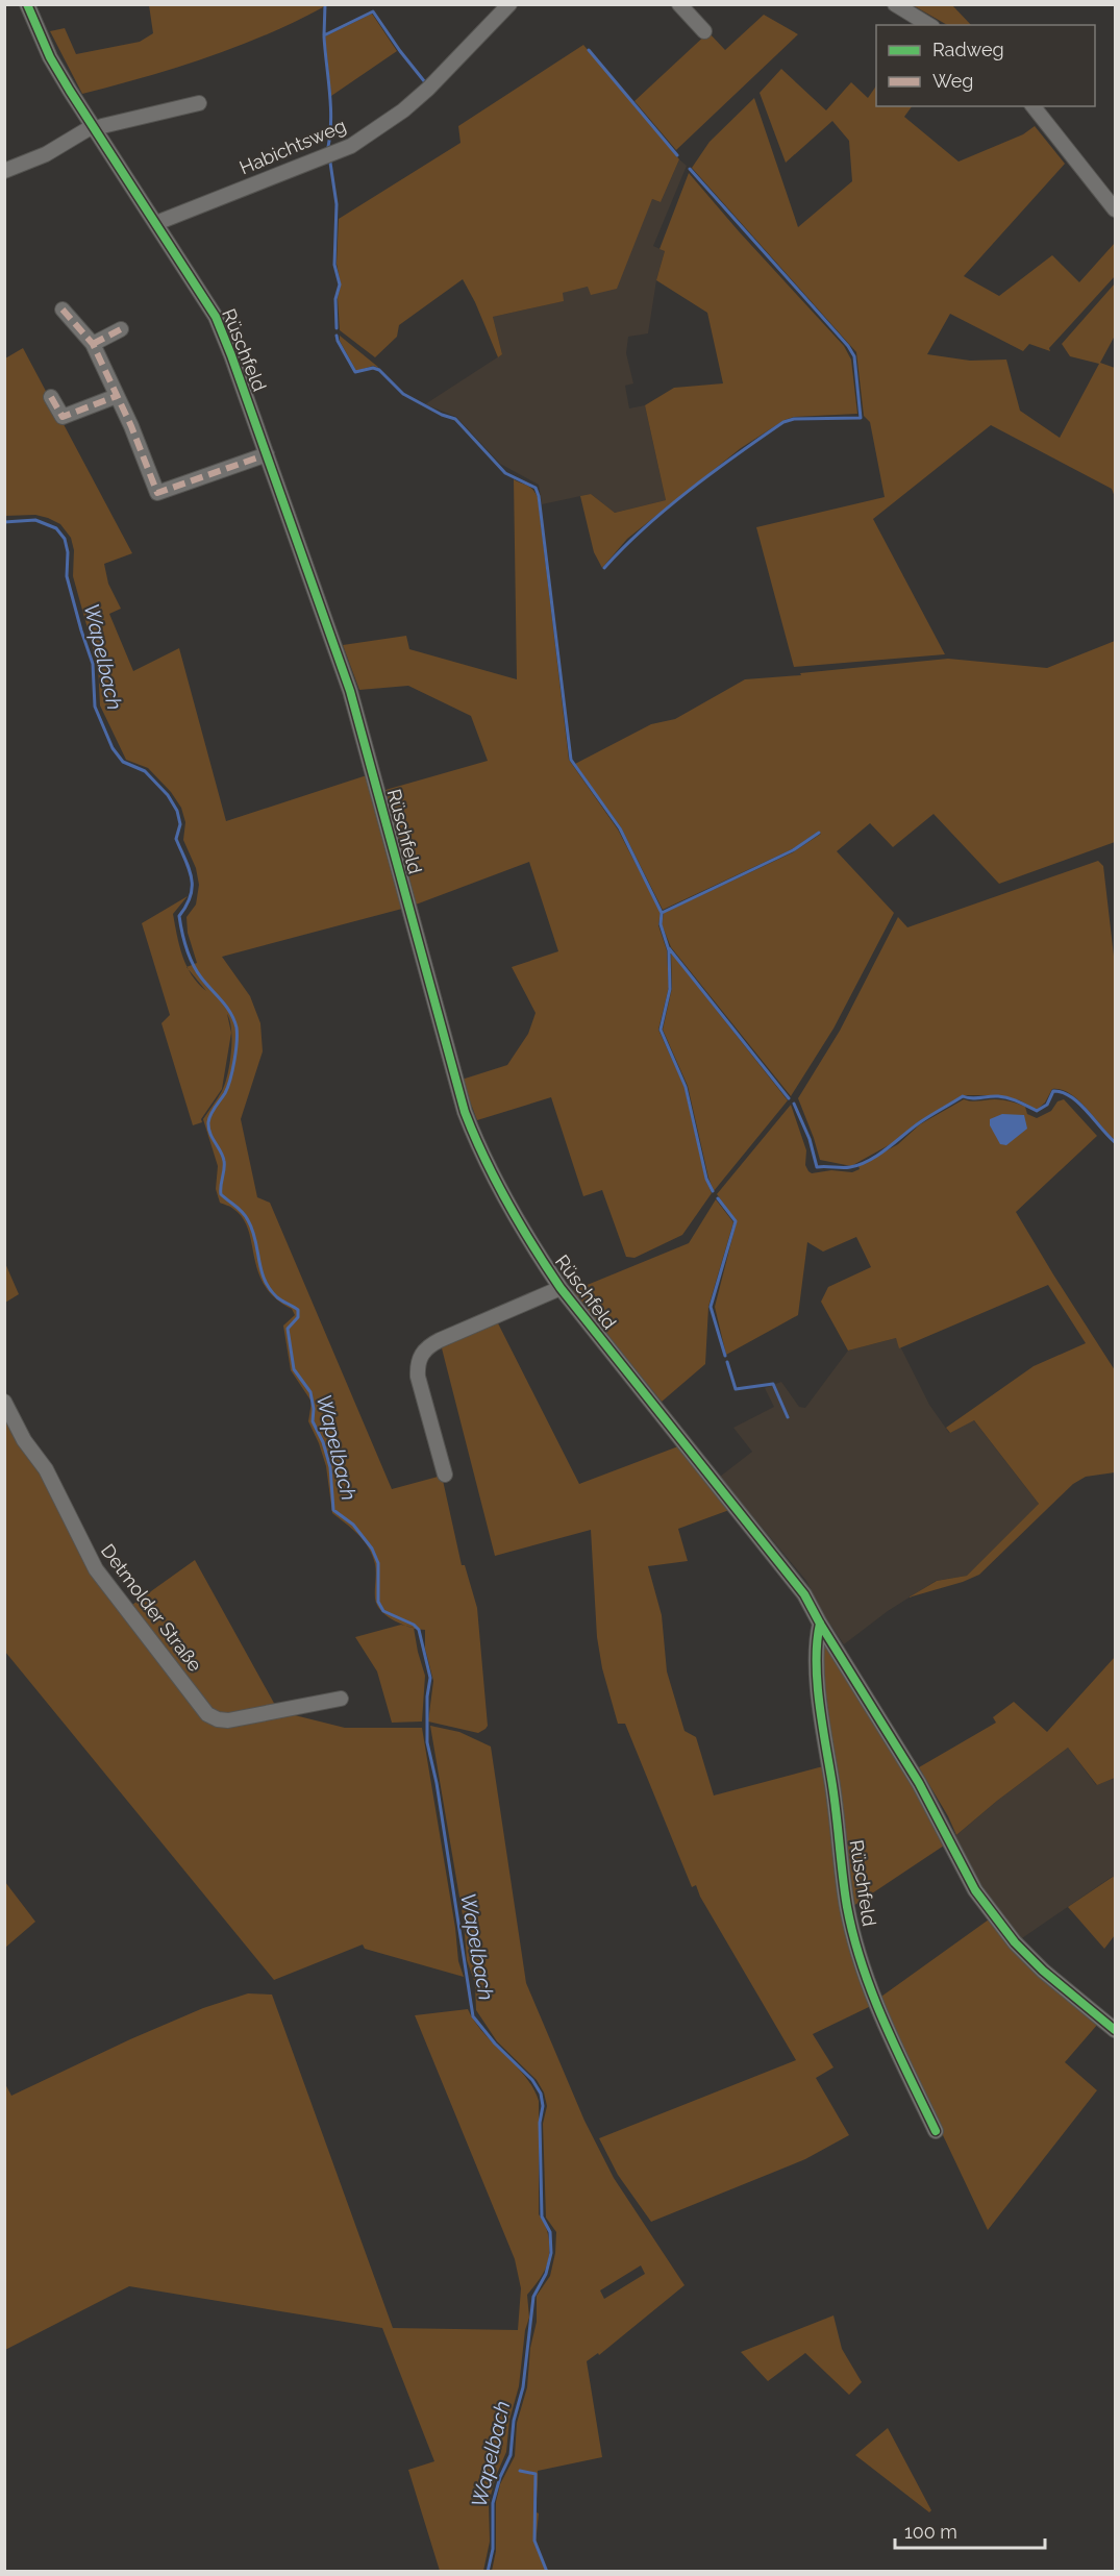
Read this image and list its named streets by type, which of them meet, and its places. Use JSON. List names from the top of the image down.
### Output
{
  "streets": {
    "street": ["Habichtsweg", "Rüschfeld", "Detmolder Straße"]
  },
  "crossings": [
    ["Habichtsweg", "Rüschfeld"]
  ],
  "water": ["Wapelbach"],
  "legend": ["Radweg", "Weg"],
  "scale_bar": "100 m"
}
